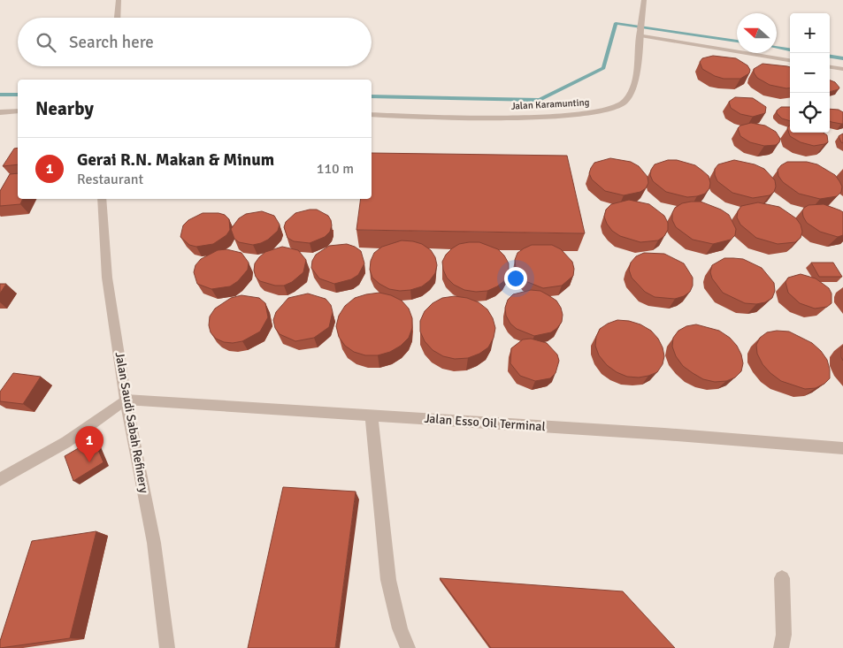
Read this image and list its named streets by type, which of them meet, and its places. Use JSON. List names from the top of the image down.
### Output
{
  "streets": {
    "street": ["Jalan Karamunting", "Jalan Saudi Sabah Refinery", "Jalan Esso Oil Terminal"]
  },
  "crossings": [
    ["Jalan Saudi Sabah Refinery", "Jalan Esso Oil Terminal"]
  ],
  "north": "left",
  "page": {
    "map_buttons": ["+", "−"],
    "search": "Search here",
    "heading": "Nearby",
    "list": [
      {
        "mark": "1",
        "name": "Gerai R.N. Makan & Minum",
        "note": "Restaurant",
        "value": "110 m"
      }
    ],
    "pins": "1"
  }
}
